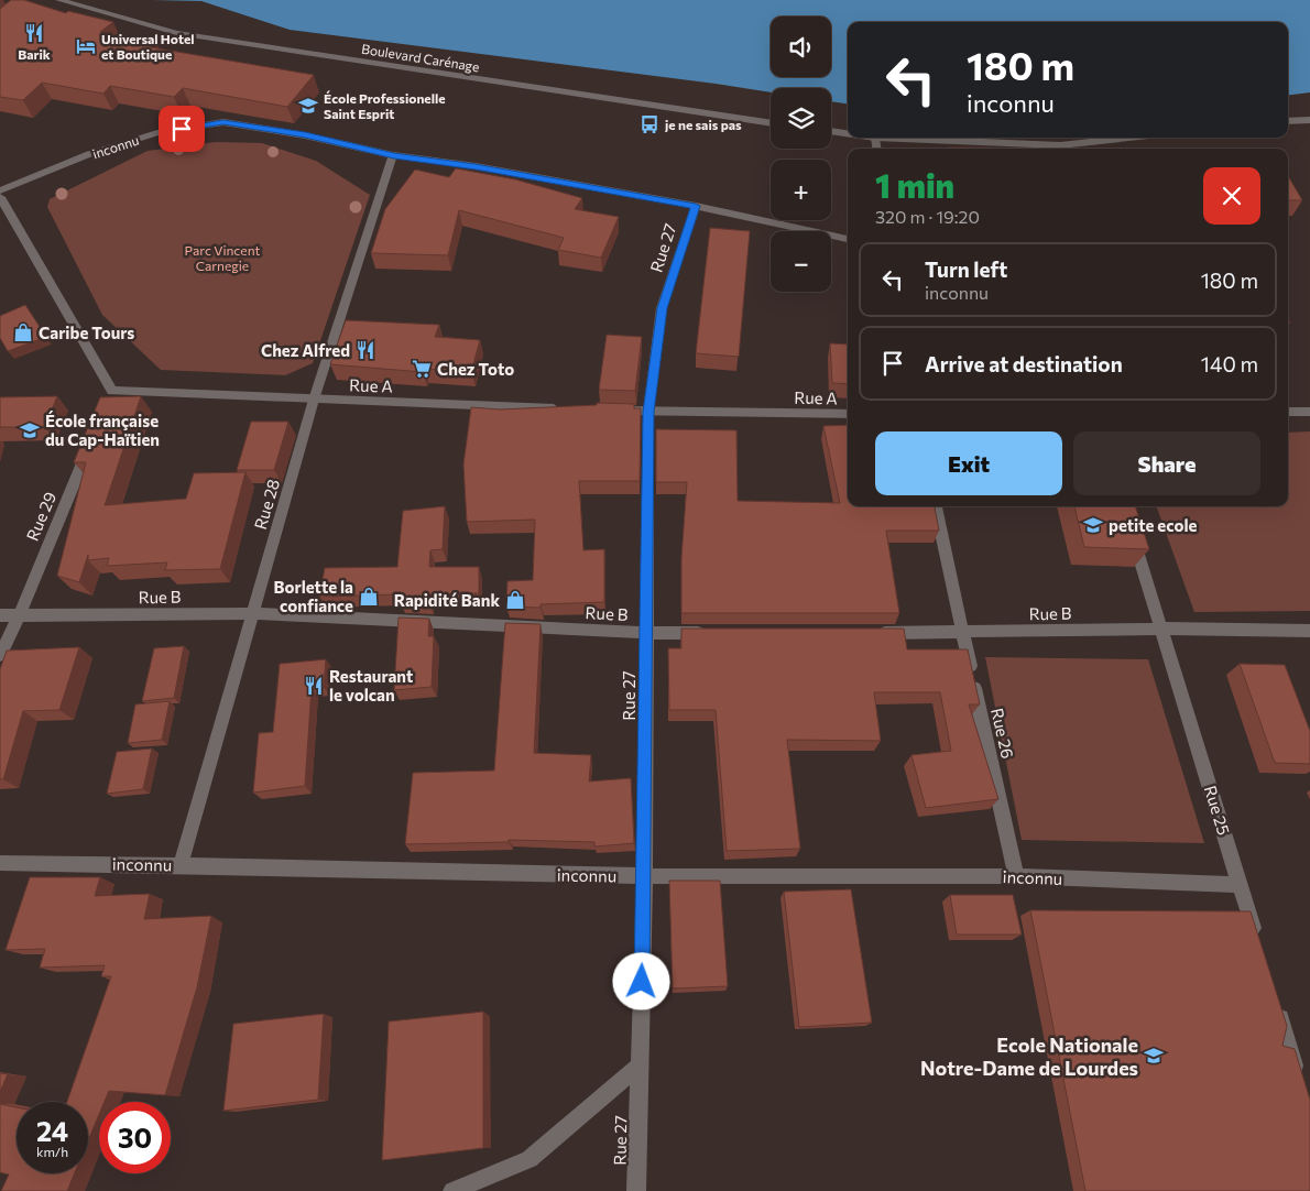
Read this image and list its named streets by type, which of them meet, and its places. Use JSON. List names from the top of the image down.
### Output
{
  "streets": {
    "street": [
      "Boulevard Carénage",
      "inconnu",
      "Rue 27",
      "Rue A",
      "Rue 28",
      "Rue 29",
      "Rue B",
      "Rue 26",
      "Rue 25"
    ]
  },
  "crossings": [
    ["inconnu", "Rue 27"],
    ["inconnu", "Rue 28"],
    ["inconnu", "Rue 26"],
    ["inconnu", "Rue 25"],
    ["Rue 27", "Rue A"],
    ["Rue 27", "Rue B"],
    ["Rue A", "Rue 28"],
    ["Rue 28", "Rue B"],
    ["Rue 29", "Rue B"],
    ["Rue B", "Rue 26"],
    ["Rue B", "Rue 25"]
  ],
  "parks": ["Parc Vincent Carnegie"],
  "places": {
    "restaurant": ["Barik", "Chez Alfred", "Restaurant le volcan"],
    "hotel": ["Universal Hotel et Boutique"],
    "school or university": [
      "École Professionelle Saint Esprit",
      "École française du Cap-Haïtien",
      "petite ecole",
      "Ecole Nationale Notre-Dame de Lourdes"
    ],
    "bus stop": ["je ne sais pas"],
    "shop": ["Caribe Tours", "Borlette la confiance", "Rapidité Bank"],
    "supermarket": ["Chez Toto"]
  },
  "page": {
    "map_buttons": ["+", "−"],
    "turn": ["180 m", "inconnu"],
    "heading": ["1 min", "320 m · 19:20"],
    "list": [
      {
        "name": "Turn left",
        "note": "inconnu",
        "value": "180 m"
      },
      {
        "name": "Arrive at destination",
        "value": "140 m"
      }
    ],
    "buttons": ["Exit", "Share"],
    "speed": "24 km/h",
    "limit": "30"
  }
}
